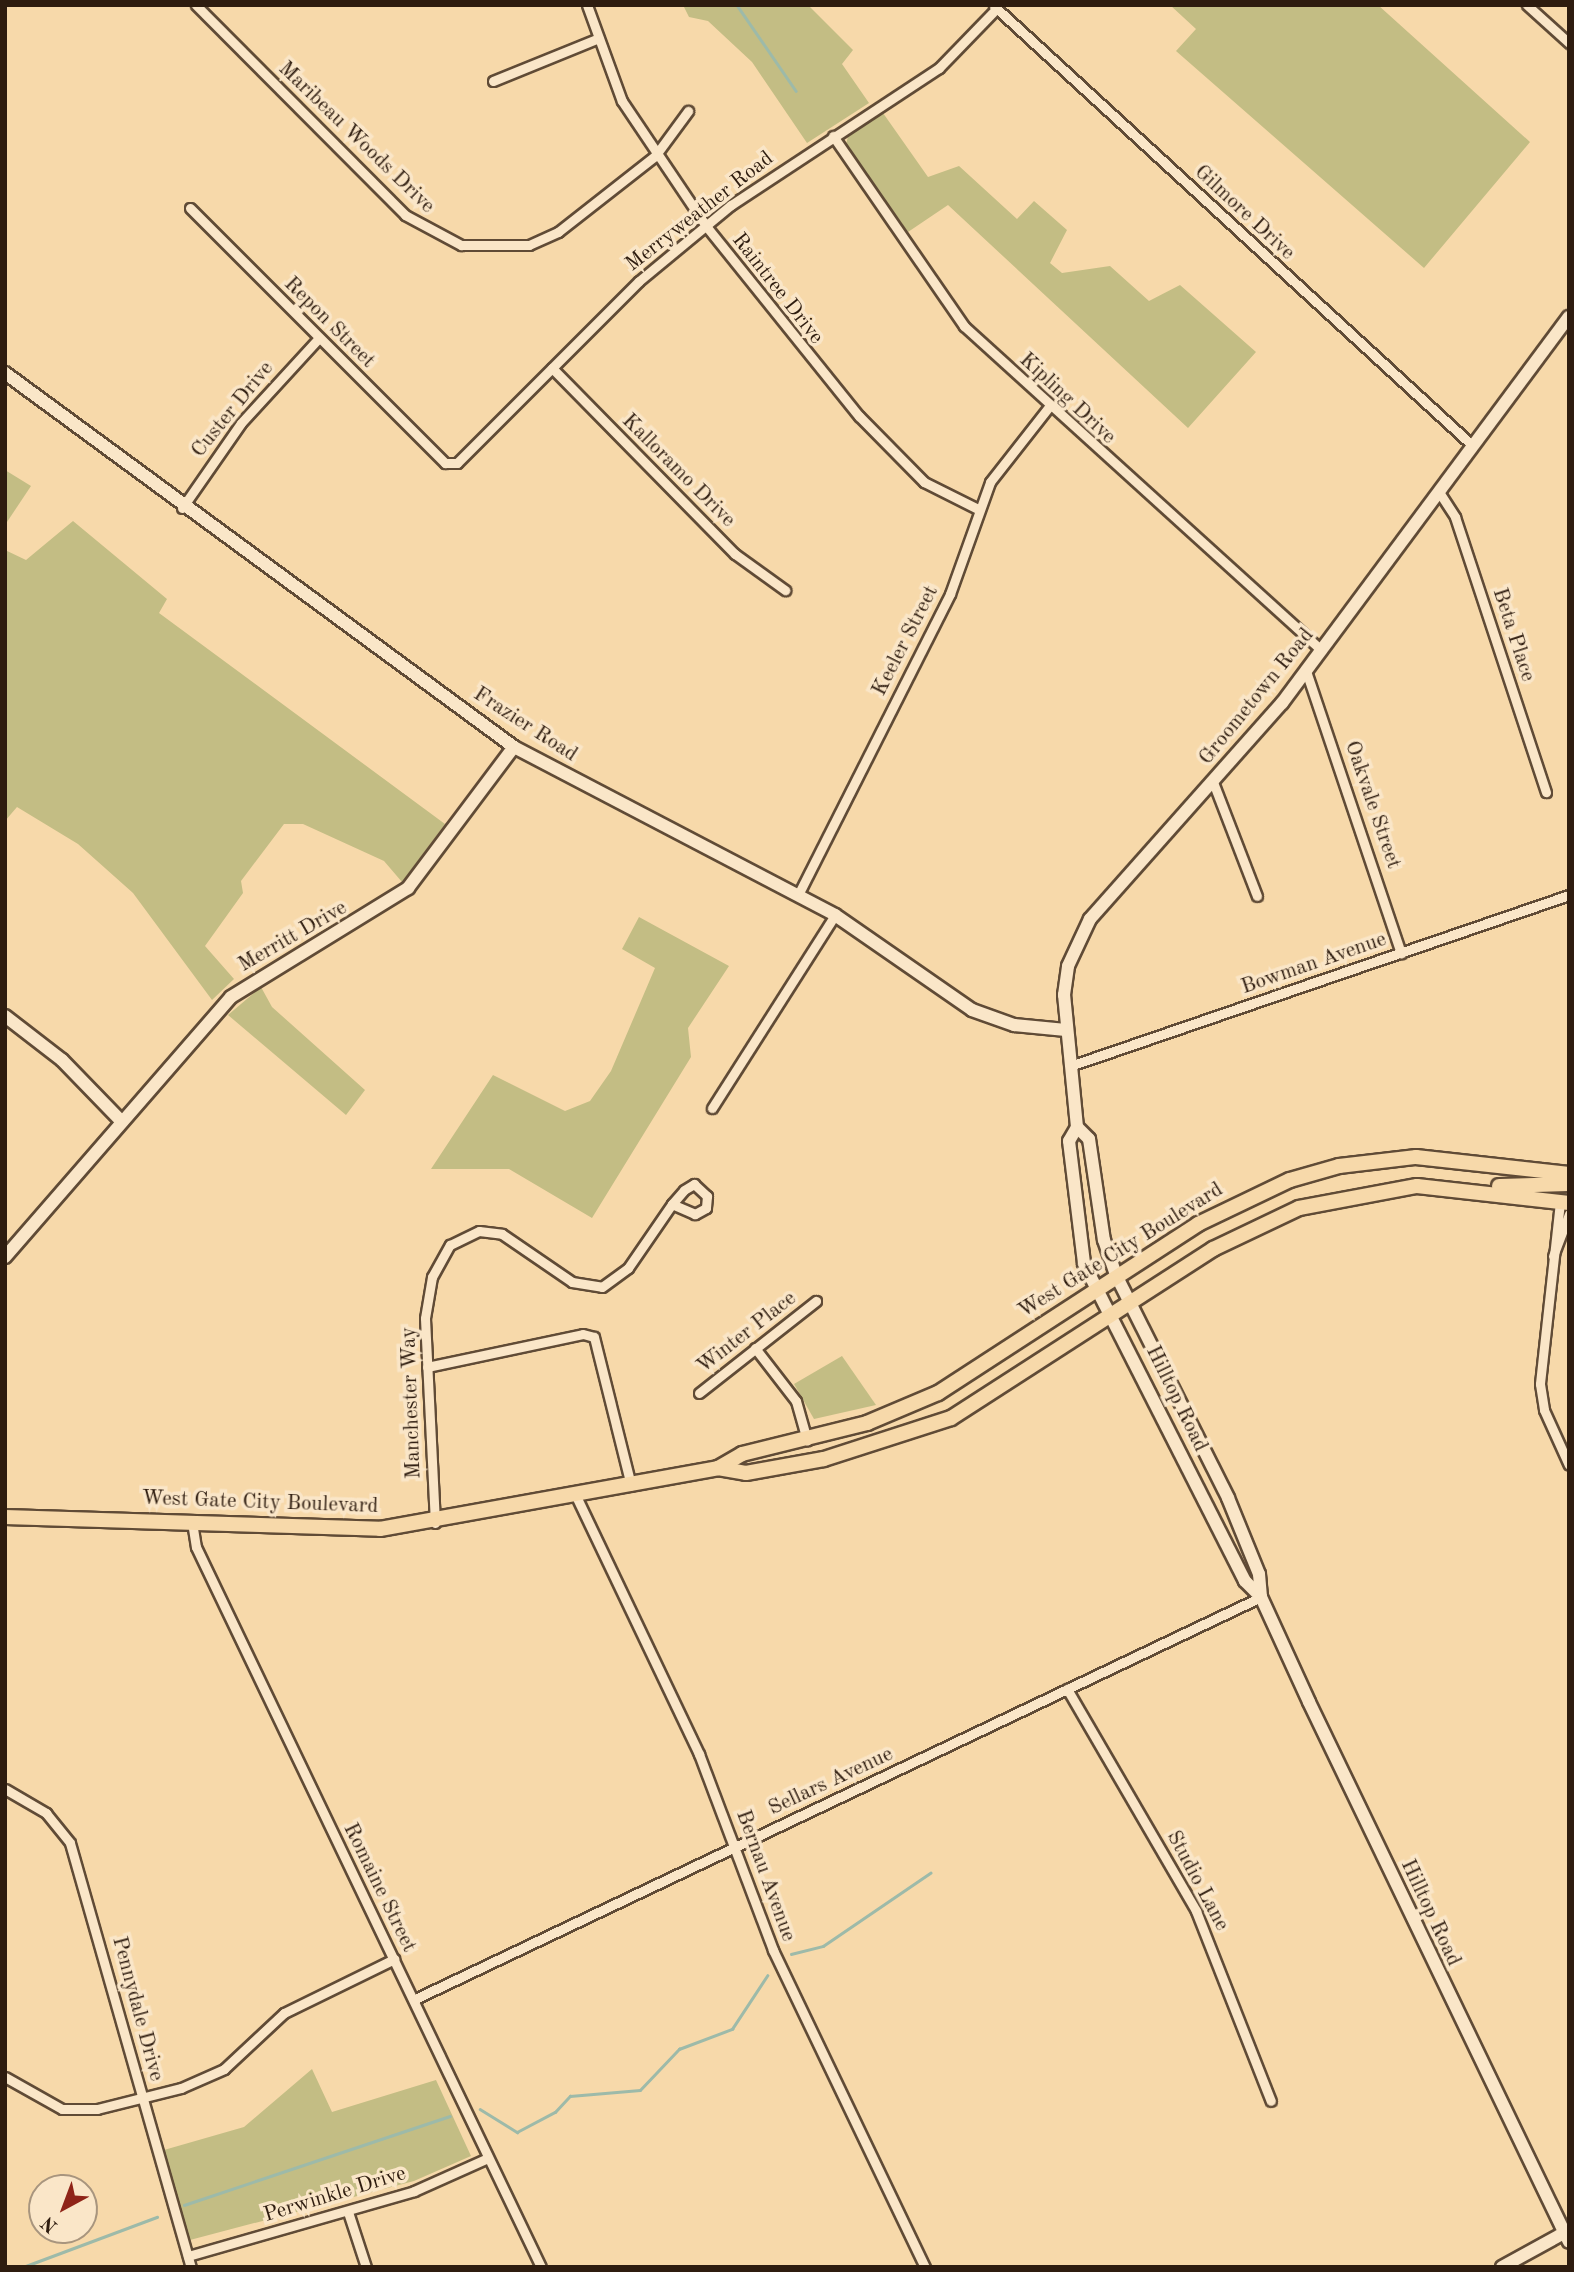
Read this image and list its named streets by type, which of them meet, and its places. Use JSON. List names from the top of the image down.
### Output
{
  "streets": {
    "main road": [
      "Groometown Road",
      "Frazier Road",
      "Merritt Drive",
      "West Gate City Boulevard",
      "Hilltop Road"
    ],
    "street": [
      "Maribeau Woods Drive",
      "Merryweather Road",
      "Gilmore Drive",
      "Raintree Drive",
      "Repon Street",
      "Kipling Drive",
      "Custer Drive",
      "Kalloramo Drive",
      "Beta Place",
      "Keeler Street",
      "Oakvale Street",
      "Bowman Avenue",
      "Winter Place",
      "Manchester Way",
      "Sellars Avenue",
      "Bernau Avenue",
      "Studio Lane",
      "Romaine Street",
      "Pennydale Drive",
      "Perwinkle Drive"
    ]
  },
  "crossings": [
    ["Maribeau Woods Drive", "Raintree Drive"],
    ["Merryweather Road", "Gilmore Drive"],
    ["Merryweather Road", "Raintree Drive"],
    ["Merryweather Road", "Repon Street"],
    ["Merryweather Road", "Kipling Drive"],
    ["Merryweather Road", "Kalloramo Drive"],
    ["Gilmore Drive", "Groometown Road"],
    ["Raintree Drive", "Keeler Street"],
    ["Repon Street", "Custer Drive"],
    ["Kipling Drive", "Keeler Street"],
    ["Kipling Drive", "Groometown Road"],
    ["Custer Drive", "Frazier Road"],
    ["Beta Place", "Groometown Road"],
    ["Keeler Street", "Frazier Road"],
    ["Groometown Road", "Frazier Road"],
    ["Groometown Road", "Oakvale Street"],
    ["Groometown Road", "Bowman Avenue"],
    ["Groometown Road", "West Gate City Boulevard"],
    ["Groometown Road", "Hilltop Road"],
    ["Frazier Road", "Merritt Drive"],
    ["Oakvale Street", "Bowman Avenue"],
    ["West Gate City Boulevard", "Hilltop Road"],
    ["West Gate City Boulevard", "Manchester Way"],
    ["West Gate City Boulevard", "Bernau Avenue"],
    ["West Gate City Boulevard", "Romaine Street"],
    ["Hilltop Road", "Sellars Avenue"],
    ["Sellars Avenue", "Bernau Avenue"],
    ["Sellars Avenue", "Studio Lane"],
    ["Sellars Avenue", "Romaine Street"],
    ["Romaine Street", "Perwinkle Drive"],
    ["Pennydale Drive", "Perwinkle Drive"]
  ],
  "north": "bottom left"
}
